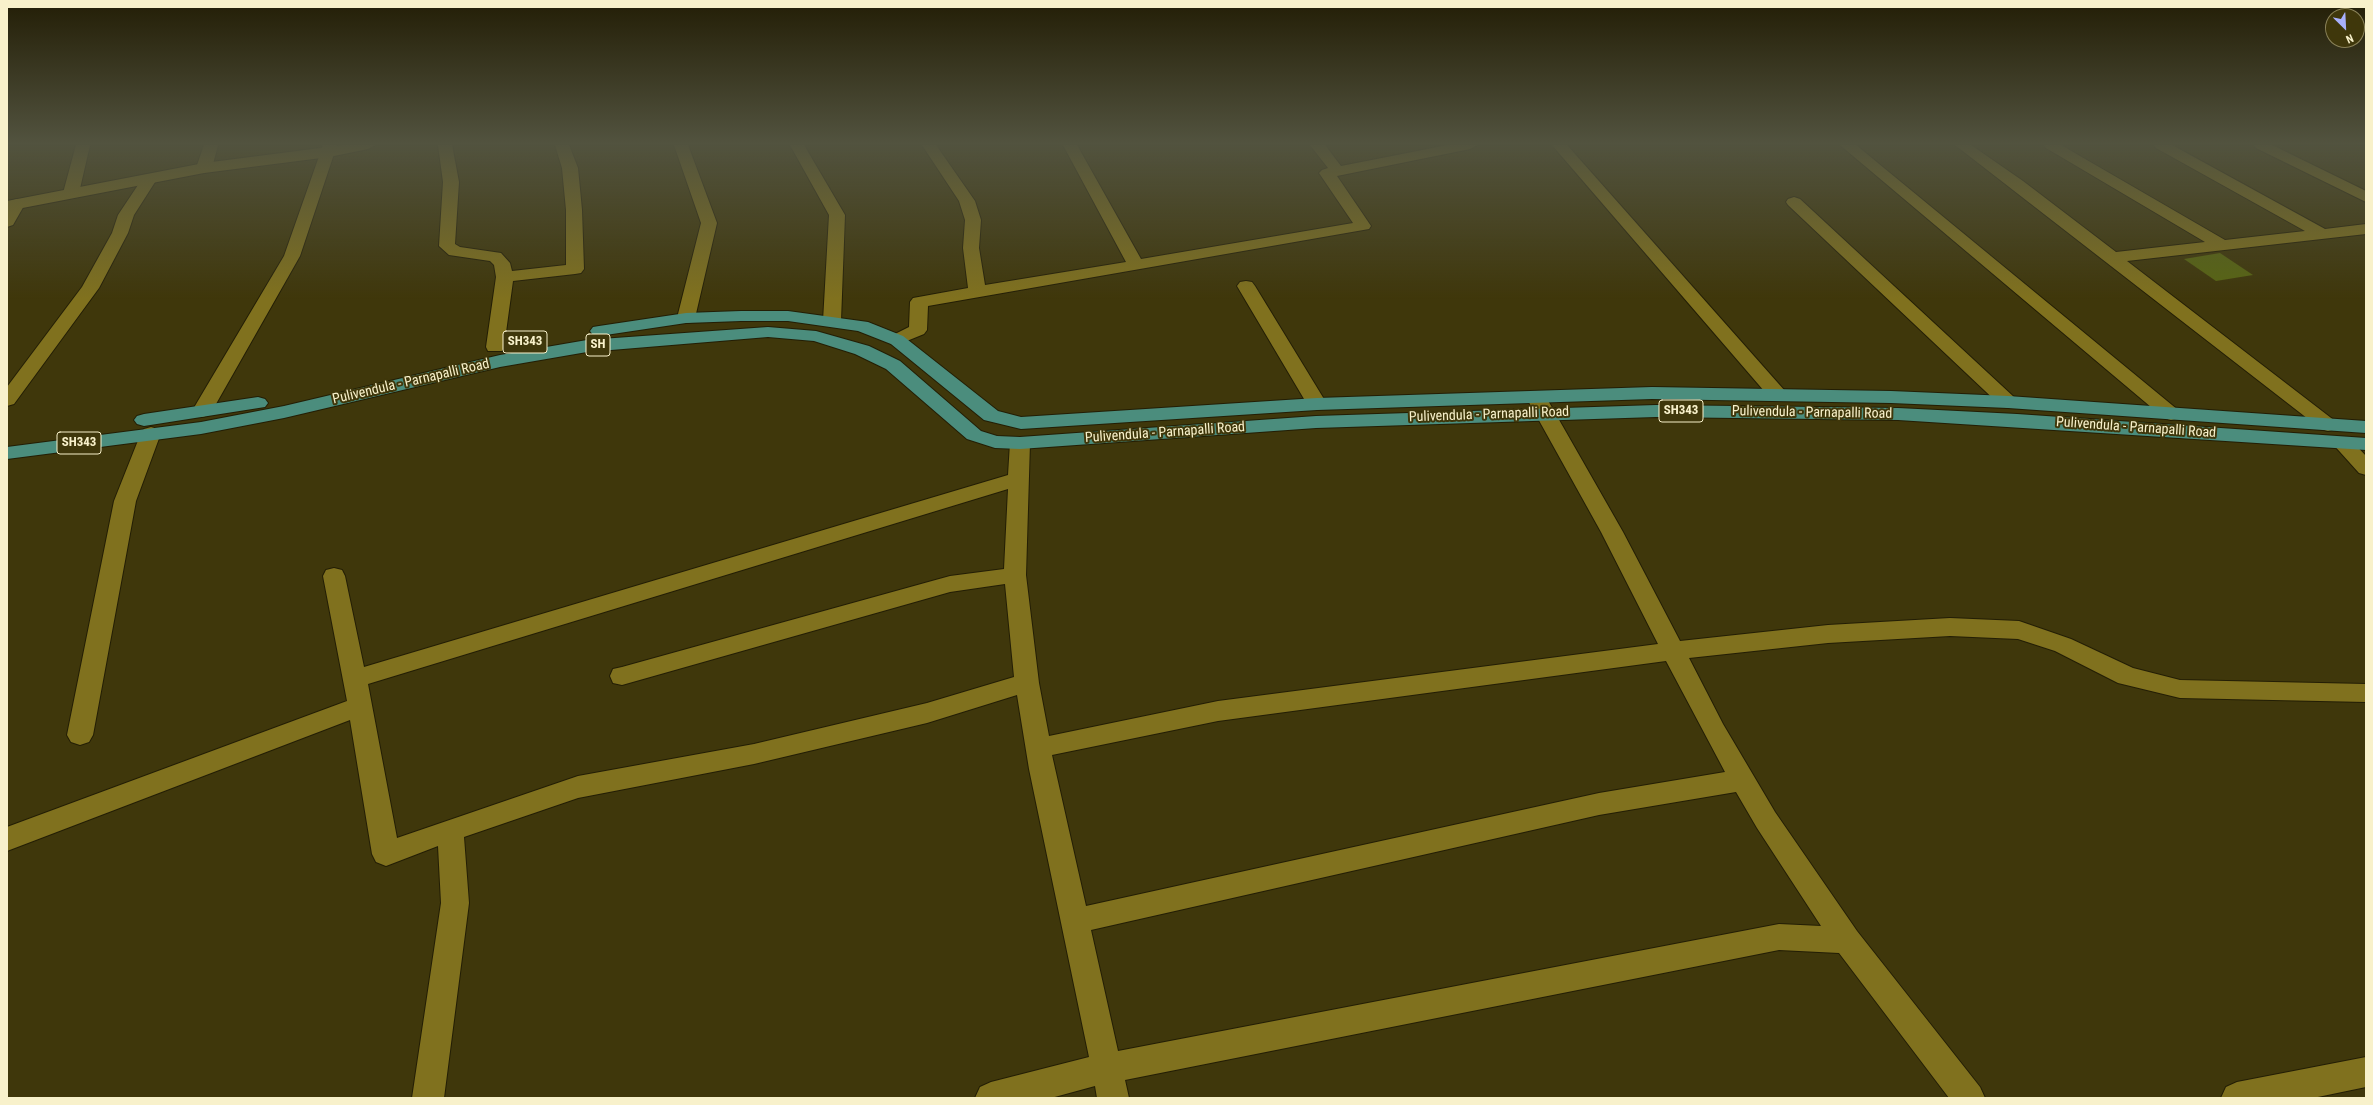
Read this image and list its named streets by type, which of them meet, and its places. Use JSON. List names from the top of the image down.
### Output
{
  "streets": {
    "main road": ["SH343", "SH", "Pulivendula - Parnapalli Road"]
  },
  "north": "bottom right"
}
